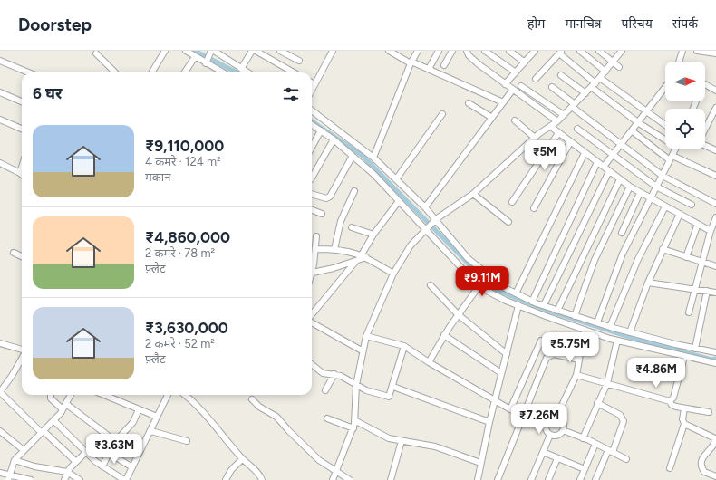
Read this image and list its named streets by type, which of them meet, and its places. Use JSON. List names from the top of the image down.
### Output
{
  "north": "right",
  "page": {
    "header": "Doorstep",
    "nav": [
      "होम",
      "मानचित्र",
      "परिचय",
      "संपर्क"
    ],
    "heading": "6 घर",
    "list": [
      {
        "name": "₹9,110,000",
        "note": "4 कमरे · 124 m² · मकान"
      },
      {
        "name": "₹4,860,000",
        "note": "2 कमरे · 78 m² · फ़्लैट"
      },
      {
        "name": "₹3,630,000",
        "note": "2 कमरे · 52 m² · फ़्लैट"
      }
    ],
    "price": [
      "₹5M",
      "₹9.11M",
      "₹5.75M",
      "₹4.86M",
      "₹7.26M",
      "₹3.63M"
    ]
  }
}
